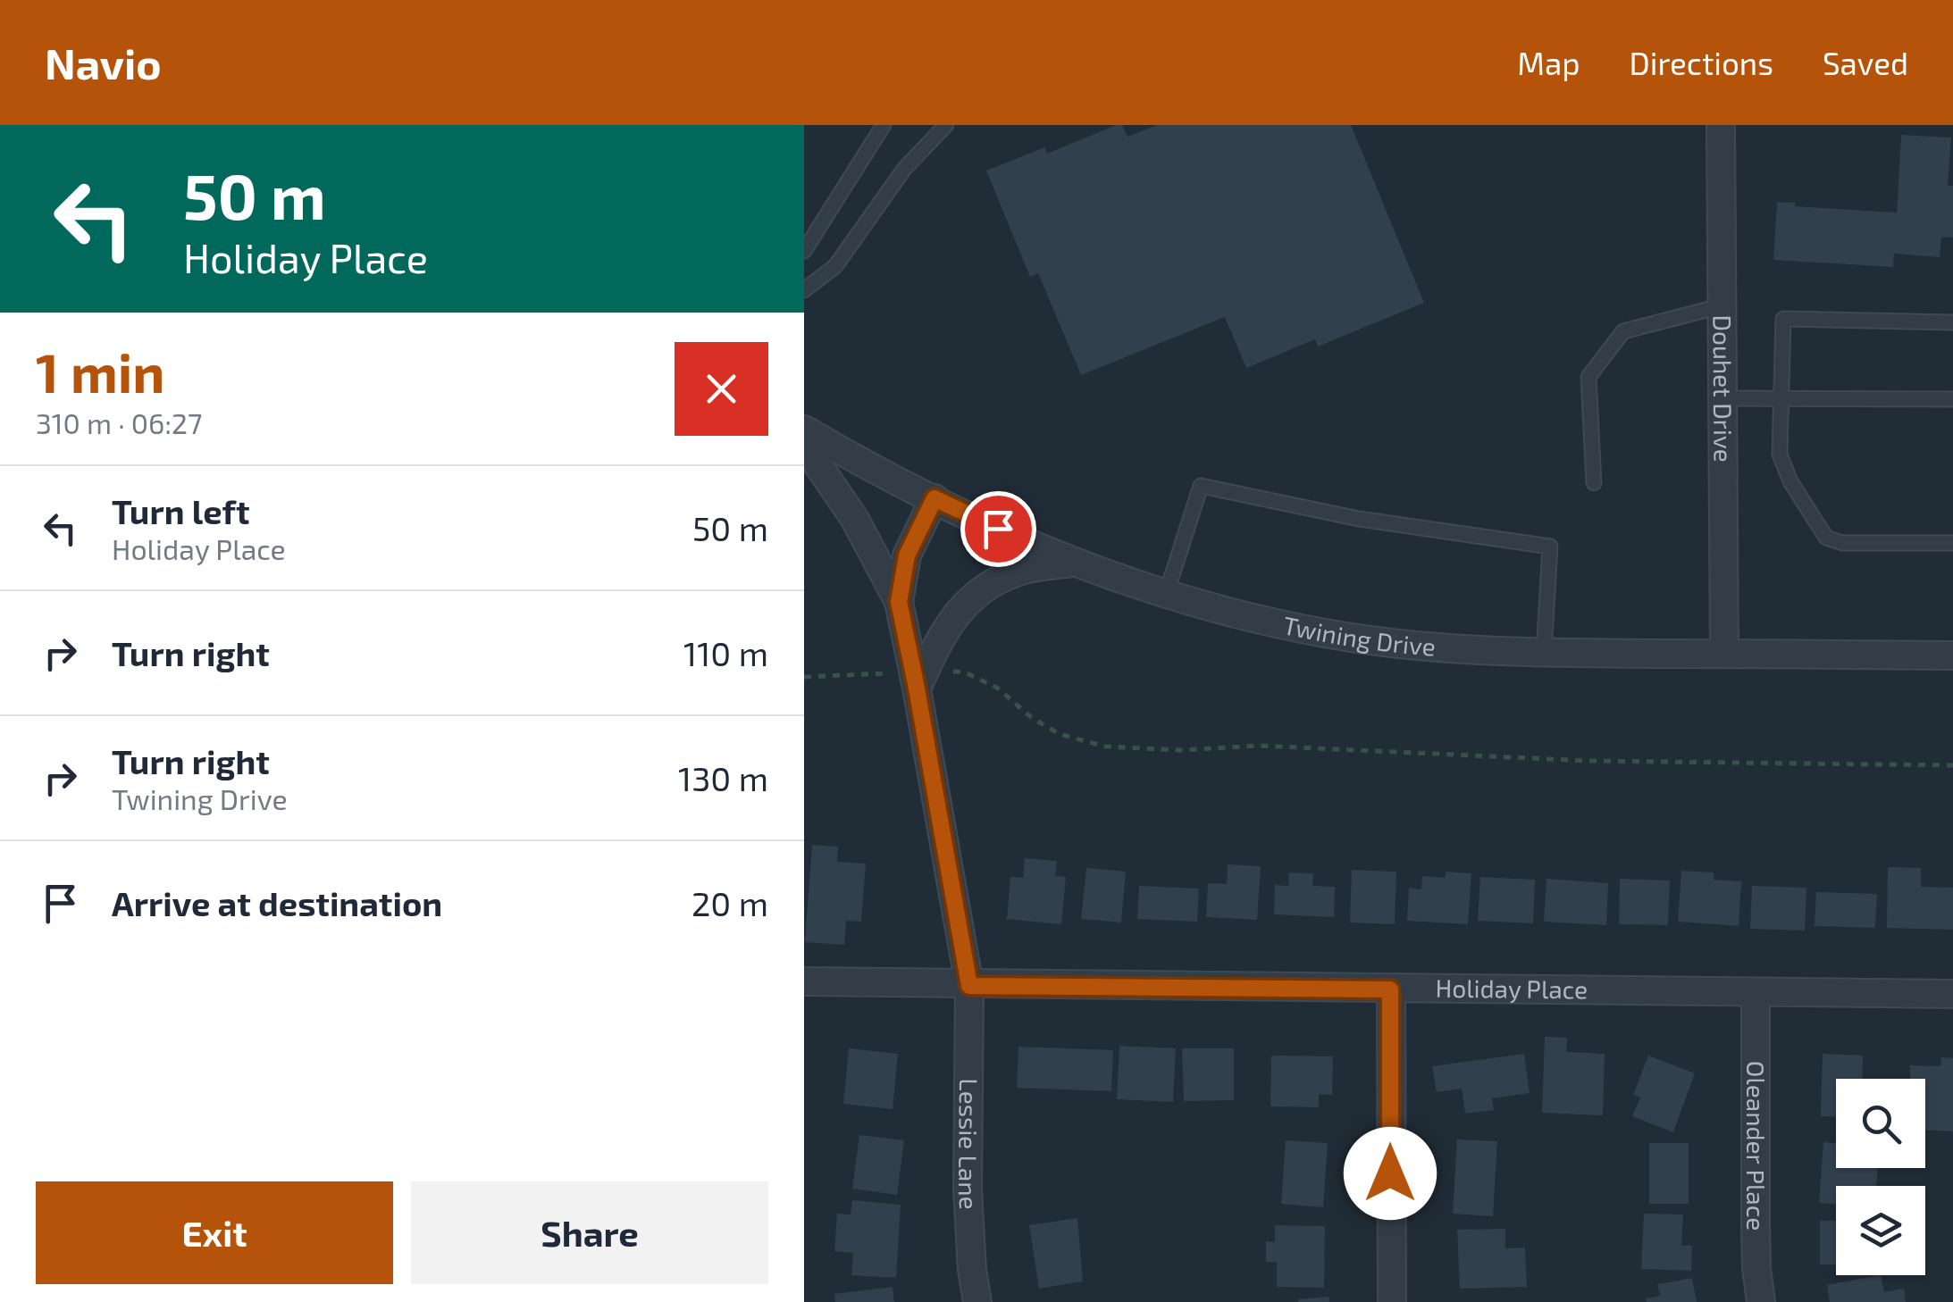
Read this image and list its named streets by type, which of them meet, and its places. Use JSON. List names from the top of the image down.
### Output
{
  "streets": {
    "street": [
      "Douhet Drive",
      "Twining Drive",
      "Holiday Place",
      "Lessie Lane",
      "Oleander Place"
    ]
  },
  "crossings": [
    ["Douhet Drive", "Twining Drive"],
    ["Holiday Place", "Lessie Lane"],
    ["Holiday Place", "Oleander Place"]
  ],
  "page": {
    "header": "Navio",
    "nav": ["Map", "Directions", "Saved"],
    "turn": ["50 m", "Holiday Place"],
    "heading": ["1 min", "310 m · 06:27"],
    "list": [
      {
        "name": "Turn left",
        "note": "Holiday Place",
        "value": "50 m"
      },
      {
        "name": "Turn right",
        "value": "110 m"
      },
      {
        "name": "Turn right",
        "note": "Twining Drive",
        "value": "130 m"
      },
      {
        "name": "Arrive at destination",
        "value": "20 m"
      }
    ],
    "buttons": ["Exit", "Share"]
  }
}
